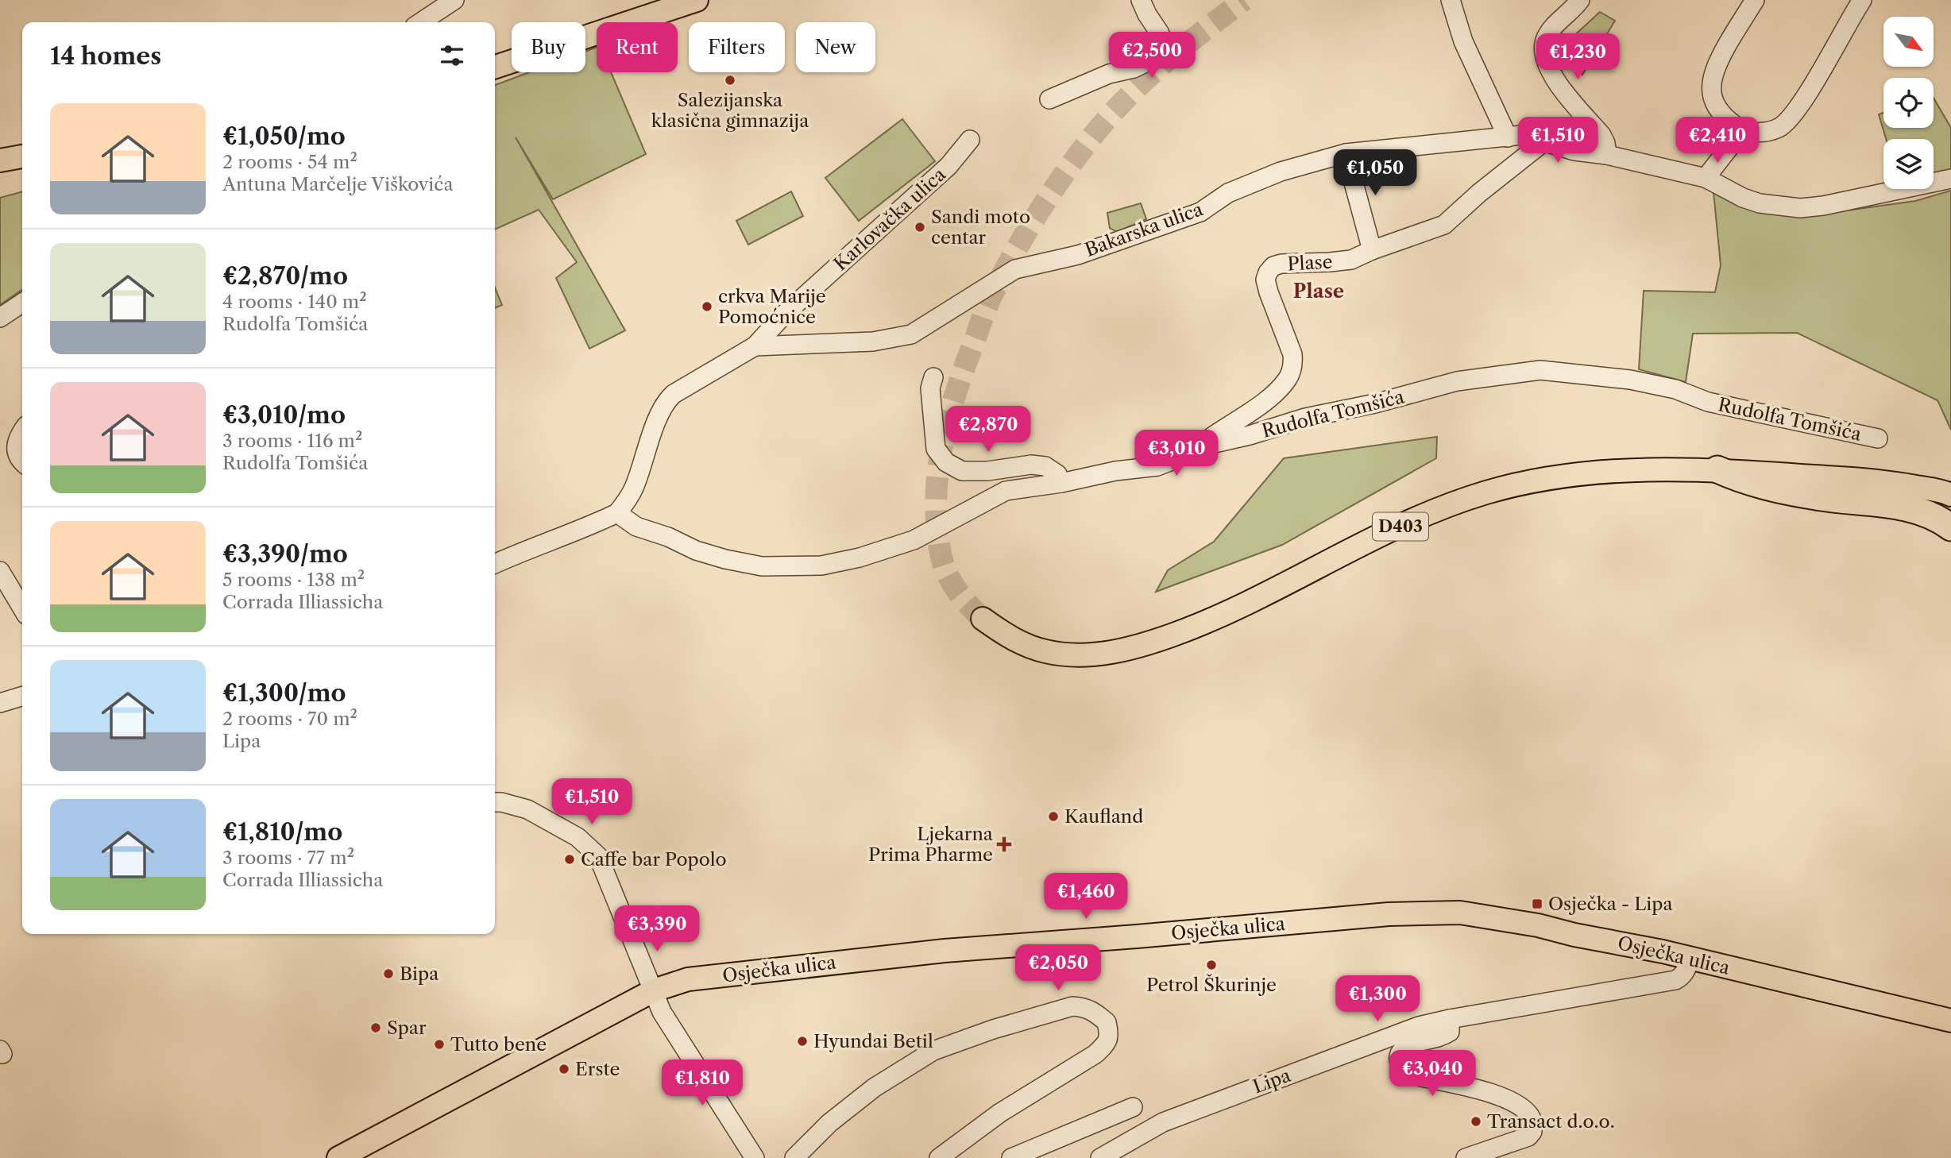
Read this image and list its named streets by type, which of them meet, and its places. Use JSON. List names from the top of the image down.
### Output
{
  "streets": {
    "main road": ["D403", "Osječka ulica"],
    "street": [
      "Karlovačka ulica",
      "Bakarska ulica",
      "Plase",
      "Rudolfa Tomšića",
      "Lipa"
    ]
  },
  "crossings": [
    ["Karlovačka ulica", "Bakarska ulica"],
    ["Karlovačka ulica", "Rudolfa Tomšića"],
    ["Bakarska ulica", "Plase"],
    ["Plase", "Rudolfa Tomšića"],
    ["Osječka ulica", "Lipa"]
  ],
  "districts": ["Plase"],
  "places": {
    "other": [
      "Salezijanska klasična gimnazija",
      "Sandi moto centar",
      "crkva Marije Pomoćnice",
      "Kaufland",
      "Caffe bar Popolo",
      "Petrol Škurinje",
      "Bipa",
      "Spar",
      "Hyundai Betil",
      "Tutto bene",
      "Erste",
      "Transact d.o.o."
    ],
    "health": ["Ljekarna Prima Pharme"],
    "transit": ["Osječka - Lipa"]
  },
  "north": "bottom right",
  "page": {
    "chip": [
      "Buy",
      "Rent",
      "Filters",
      "New"
    ],
    "heading": "14 homes",
    "price": [
      "€2,500",
      "€1,230",
      "€1,510",
      "€2,410",
      "€1,050",
      "€2,870",
      "€3,010",
      "€1,510",
      "€1,460",
      "€3,390",
      "€2,050",
      "€1,300",
      "€3,040",
      "€1,810"
    ],
    "list": [
      {
        "name": "€1,050/mo",
        "note": "2 rooms · 54 m² · Antuna Marčelje Viškovića"
      },
      {
        "name": "€2,870/mo",
        "note": "4 rooms · 140 m² · Rudolfa Tomšića"
      },
      {
        "name": "€3,010/mo",
        "note": "3 rooms · 116 m² · Rudolfa Tomšića"
      },
      {
        "name": "€3,390/mo",
        "note": "5 rooms · 138 m² · Corrada Illiassicha"
      },
      {
        "name": "€1,300/mo",
        "note": "2 rooms · 70 m² · Lipa"
      },
      {
        "name": "€1,810/mo",
        "note": "3 rooms · 77 m² · Corrada Illiassicha"
      }
    ]
  }
}
